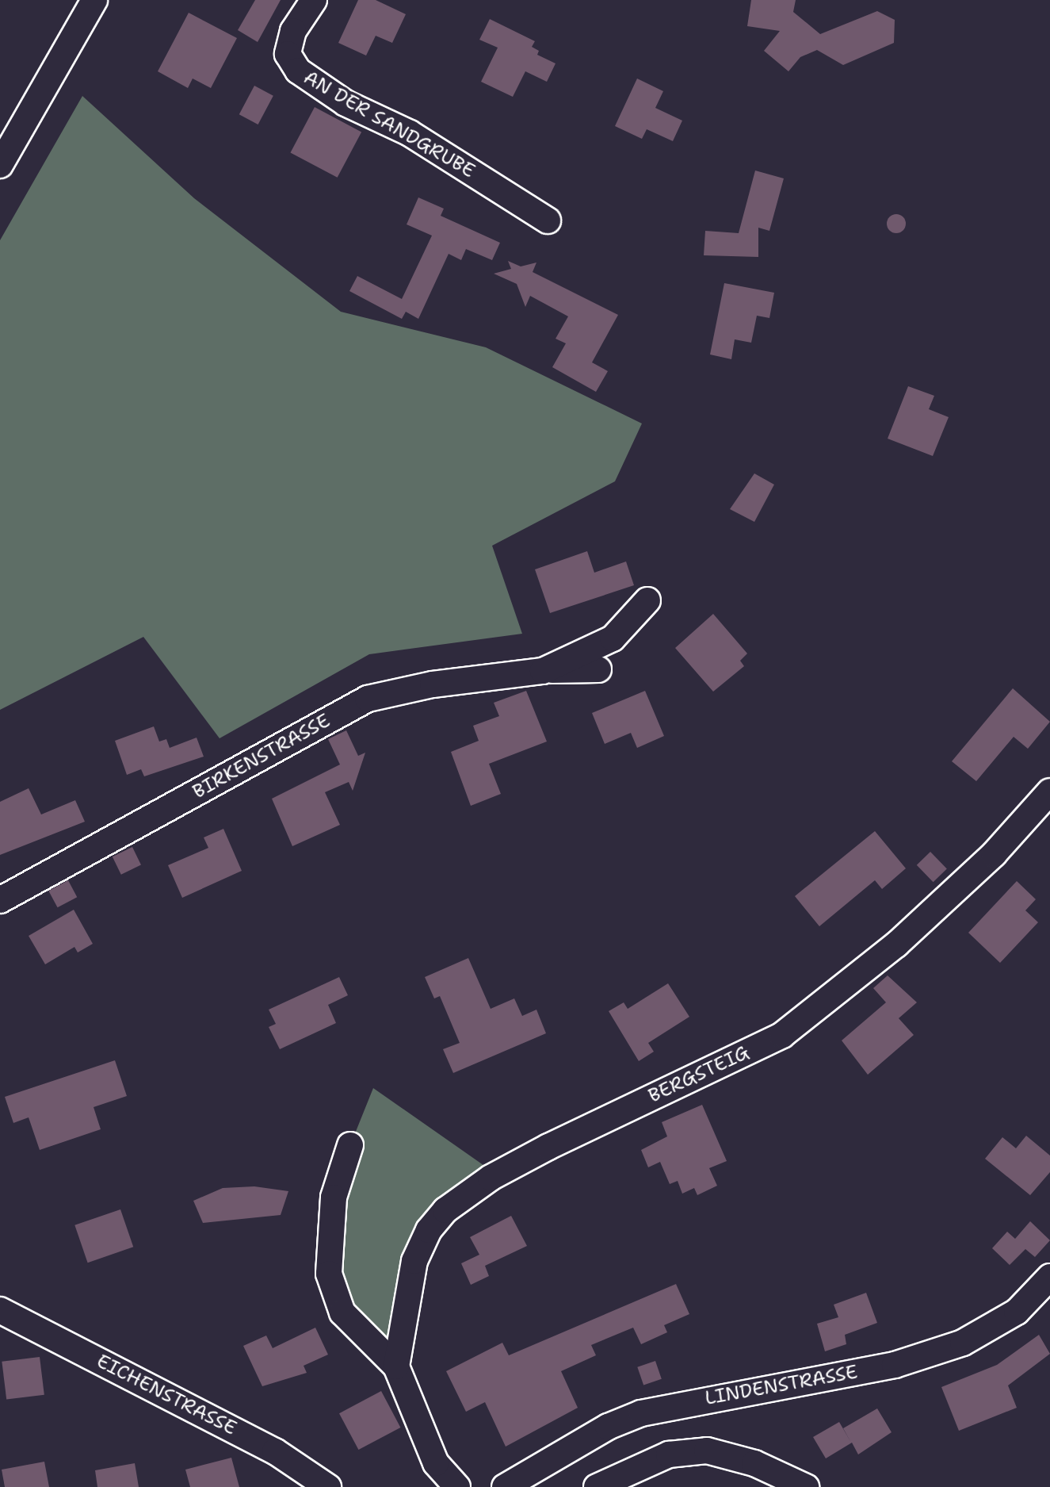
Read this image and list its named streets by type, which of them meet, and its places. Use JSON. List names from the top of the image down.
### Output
{
  "streets": {
    "street": [
      "AN DER SANDGRUBE",
      "BIRKENSTRASSE",
      "BERGSTEIG",
      "LINDENSTRASSE",
      "EICHENSTRASSE"
    ]
  }
}
